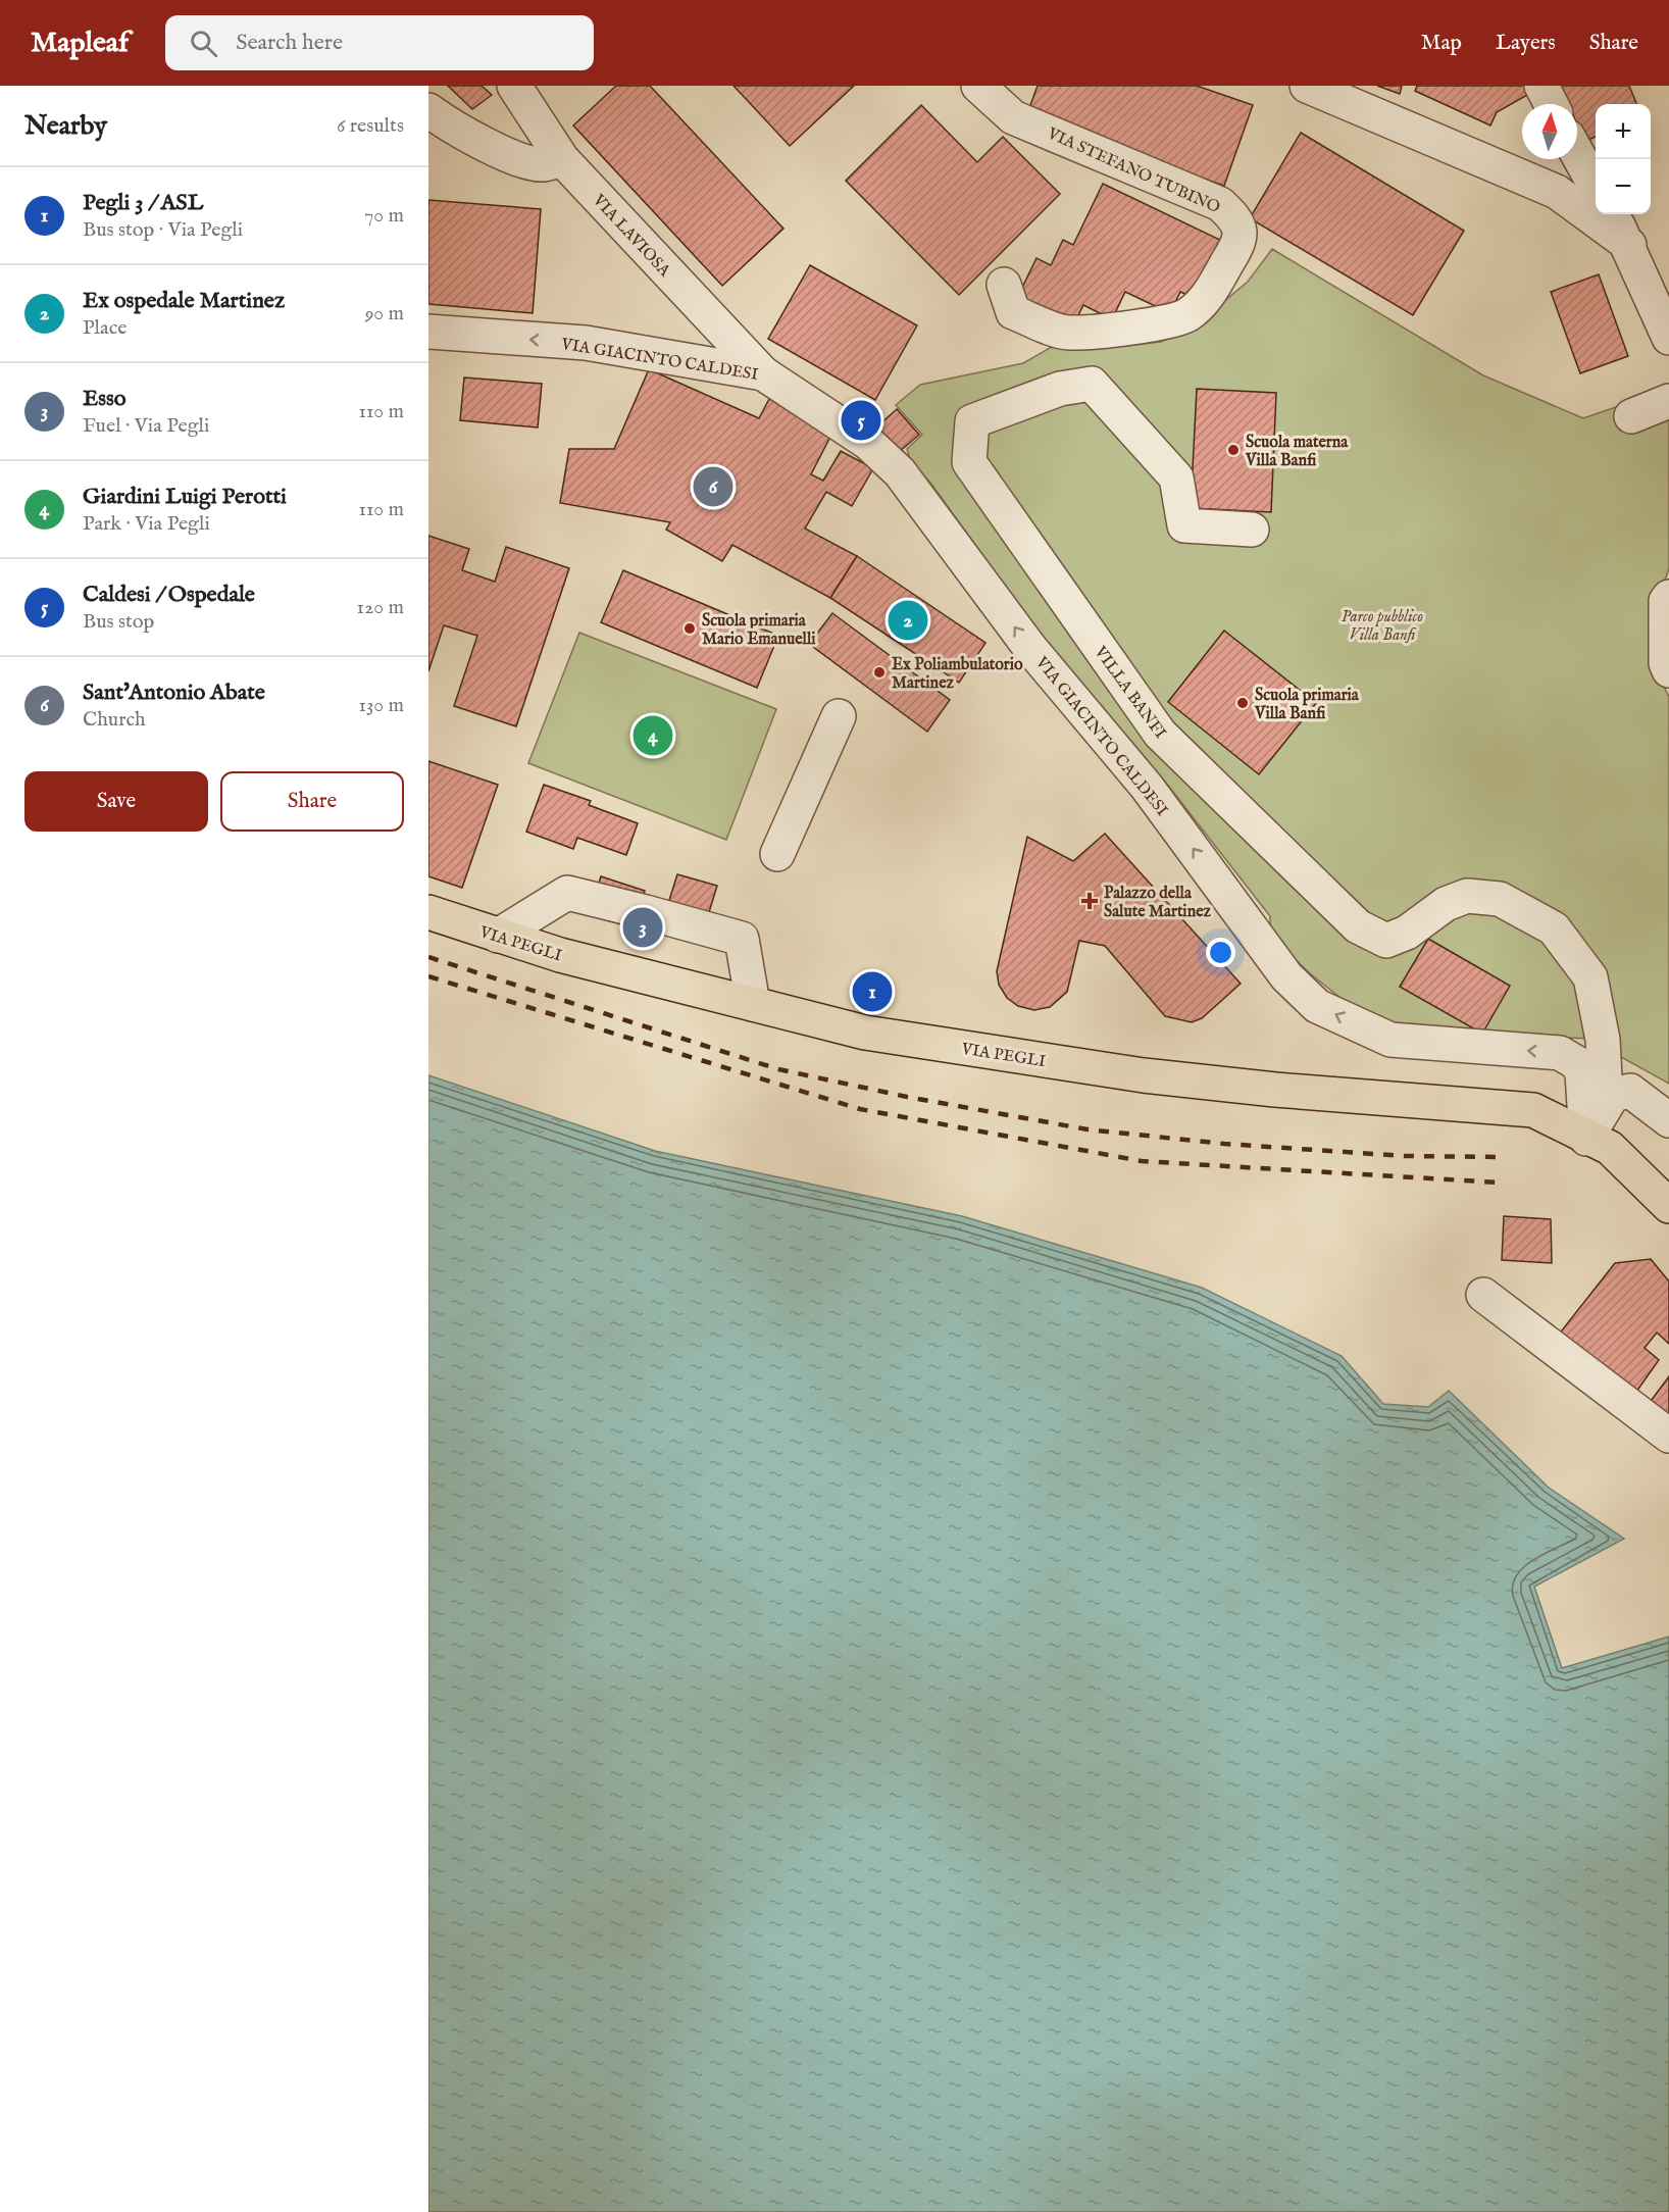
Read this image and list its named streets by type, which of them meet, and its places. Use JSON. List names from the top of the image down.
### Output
{
  "streets": {
    "main road": ["VIA PEGLI"],
    "street": [
      "VIA STEFANO TUBINO",
      "VIA LAVIOSA",
      "VIA GIACINTO CALDESI",
      "VILLA BANFI"
    ]
  },
  "crossings": [
    ["VIA LAVIOSA", "VIA GIACINTO CALDESI"],
    ["VIA GIACINTO CALDESI", "VILLA BANFI"]
  ],
  "one_way": ["VIA GIACINTO CALDESI"],
  "parks": ["Parco pubblico Villa Banfi"],
  "places": {
    "other": [
      "Scuola materna Villa Banfi",
      "Scuola primaria Mario Emanuelli",
      "Ex Poliambulatorio Martinez",
      "Scuola primaria Villa Banfi"
    ],
    "health": ["Palazzo della Salute Martinez"]
  },
  "north": "top",
  "page": {
    "header": "Mapleaf",
    "search": "Search here",
    "nav": ["Map", "Layers", "Share"],
    "heading": ["Nearby", "6 results"],
    "map_buttons": ["+", "−"],
    "list": [
      {
        "mark": "1",
        "name": "Pegli 3 / ASL",
        "note": "Bus stop · Via Pegli",
        "value": "70 m"
      },
      {
        "mark": "2",
        "name": "Ex ospedale Martinez",
        "note": "Place",
        "value": "90 m"
      },
      {
        "mark": "3",
        "name": "Esso",
        "note": "Fuel · Via Pegli",
        "value": "110 m"
      },
      {
        "mark": "4",
        "name": "Giardini Luigi Perotti",
        "note": "Park · Via Pegli",
        "value": "110 m"
      },
      {
        "mark": "5",
        "name": "Caldesi / Ospedale",
        "note": "Bus stop",
        "value": "120 m"
      },
      {
        "mark": "6",
        "name": "Sant'Antonio Abate",
        "note": "Church",
        "value": "130 m"
      }
    ],
    "pins": [
      "5",
      "6",
      "2",
      "4",
      "3",
      "1"
    ],
    "buttons": ["Save", "Share"]
  }
}
